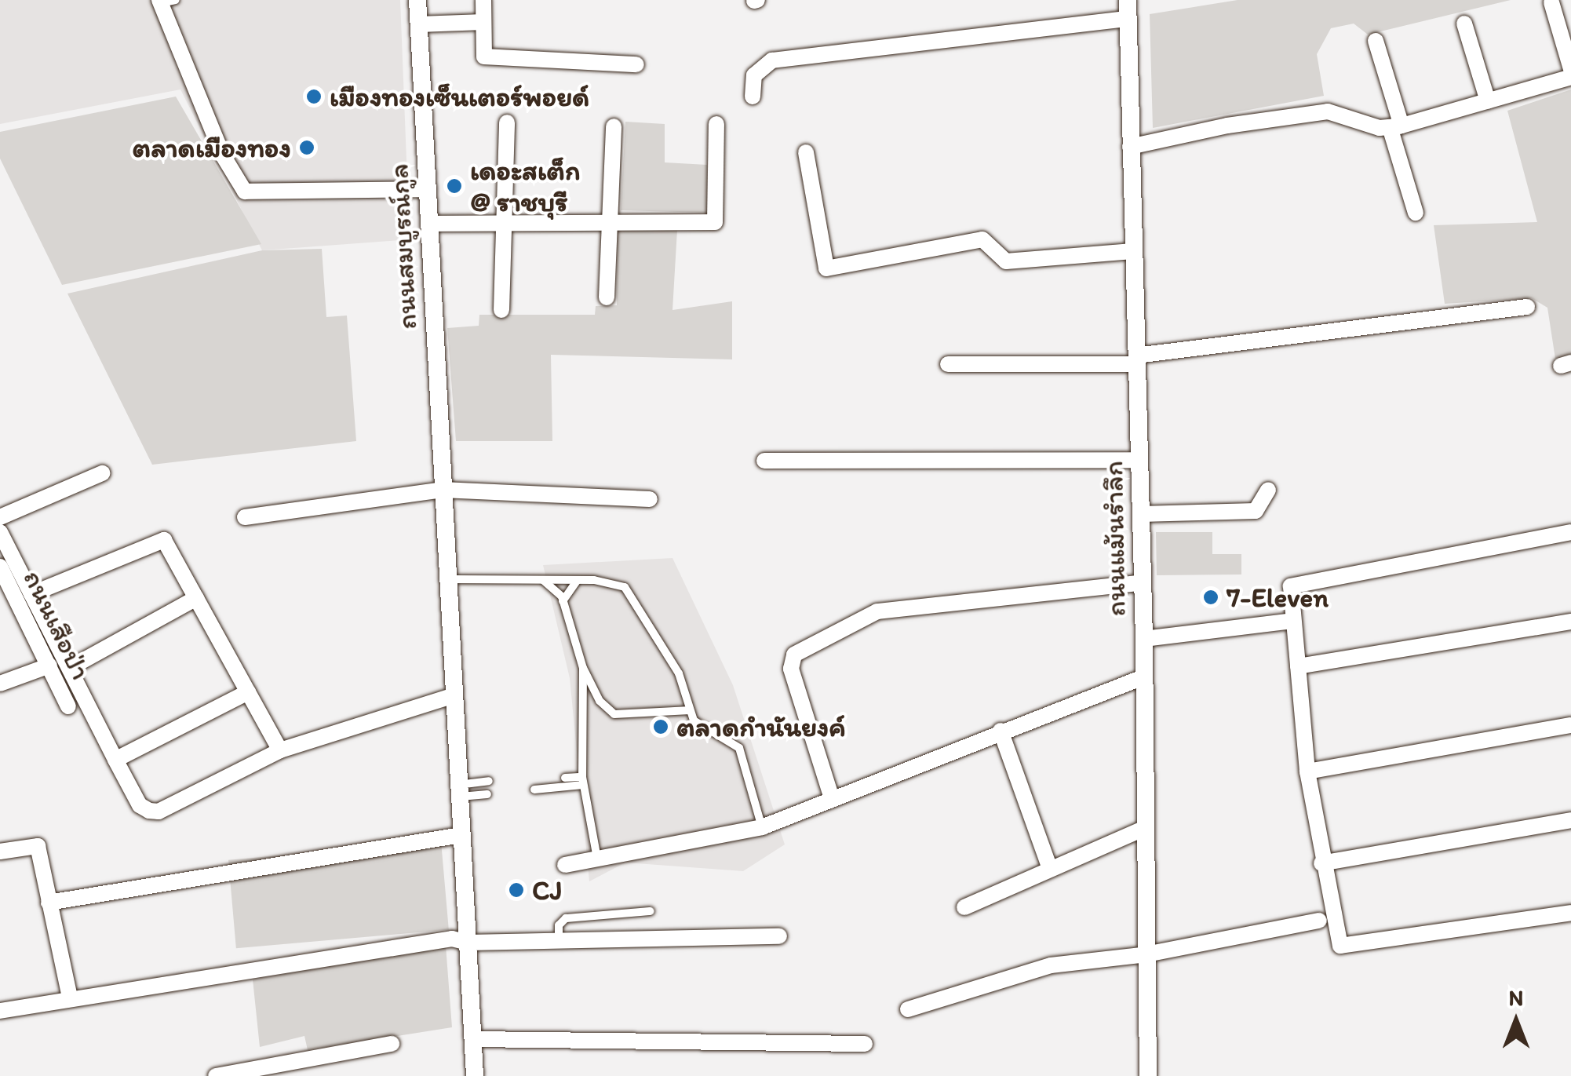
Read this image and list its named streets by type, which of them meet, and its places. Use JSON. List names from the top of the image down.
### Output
{
  "streets": {
    "street": ["ถนนสมบูรณ์กูล", "ถนนแม้นรำลึก", "ถนนเสือป่า"]
  },
  "places": [
    "เมืองทองเซ็นเตอร์พอยด์",
    "ตลาดเมืองทอง",
    "เดอะสเต็ก @ ราชบุรี",
    "7-Eleven",
    "ตลาดกำนันยงค์",
    "CJ"
  ],
  "north": "top"
}
